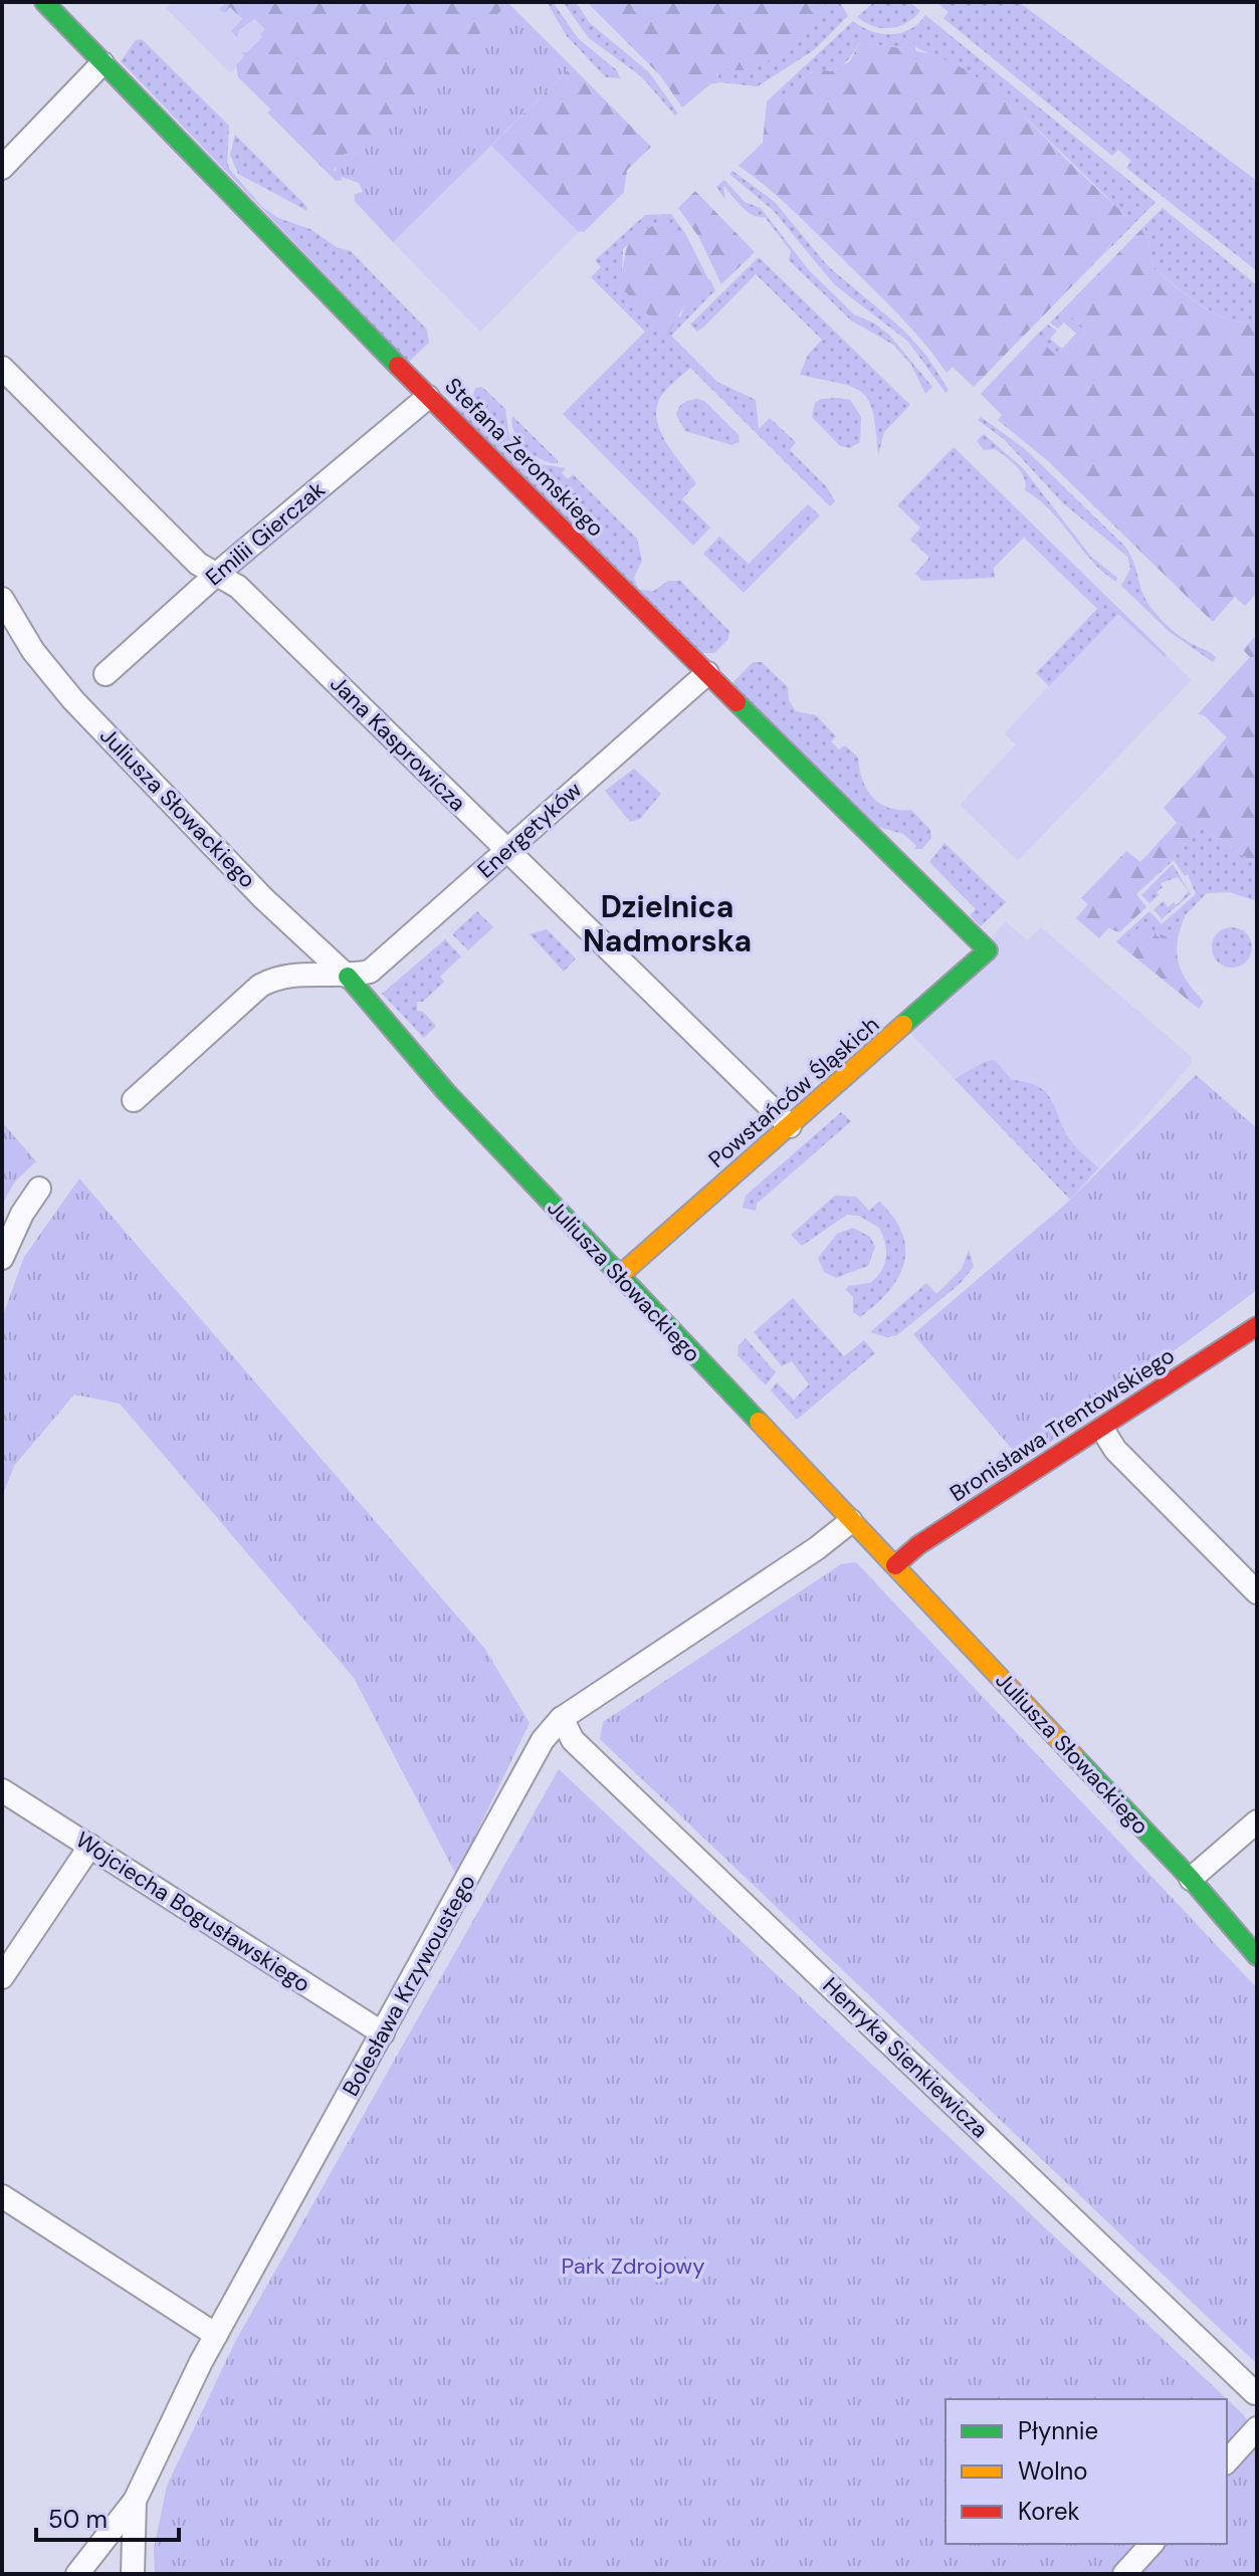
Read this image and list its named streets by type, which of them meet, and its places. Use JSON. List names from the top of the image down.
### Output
{
  "streets": {
    "street": [
      "Stefana Żeromskiego",
      "Emilii Gierczak",
      "Jana Kasprowicza",
      "Juliusza Słowackiego",
      "Energetyków",
      "Powstańców Śląskich",
      "Bronisława Trentowskiego",
      "Wojciecha Bogusławskiego",
      "Bolesława Krzywoustego",
      "Henryka Sienkiewicza"
    ]
  },
  "crossings": [
    ["Stefana Żeromskiego", "Emilii Gierczak"],
    ["Stefana Żeromskiego", "Energetyków"],
    ["Stefana Żeromskiego", "Powstańców Śląskich"],
    ["Emilii Gierczak", "Jana Kasprowicza"],
    ["Jana Kasprowicza", "Energetyków"],
    ["Jana Kasprowicza", "Powstańców Śląskich"],
    ["Juliusza Słowackiego", "Energetyków"],
    ["Juliusza Słowackiego", "Powstańców Śląskich"],
    ["Juliusza Słowackiego", "Bronisława Trentowskiego"],
    ["Juliusza Słowackiego", "Bolesława Krzywoustego"],
    ["Wojciecha Bogusławskiego", "Bolesława Krzywoustego"],
    ["Bolesława Krzywoustego", "Henryka Sienkiewicza"]
  ],
  "districts": ["Dzielnica Nadmorska"],
  "parks": ["Park Zdrojowy"],
  "legend": ["Płynnie", "Wolno", "Korek"],
  "scale_bar": "50 m"
}
